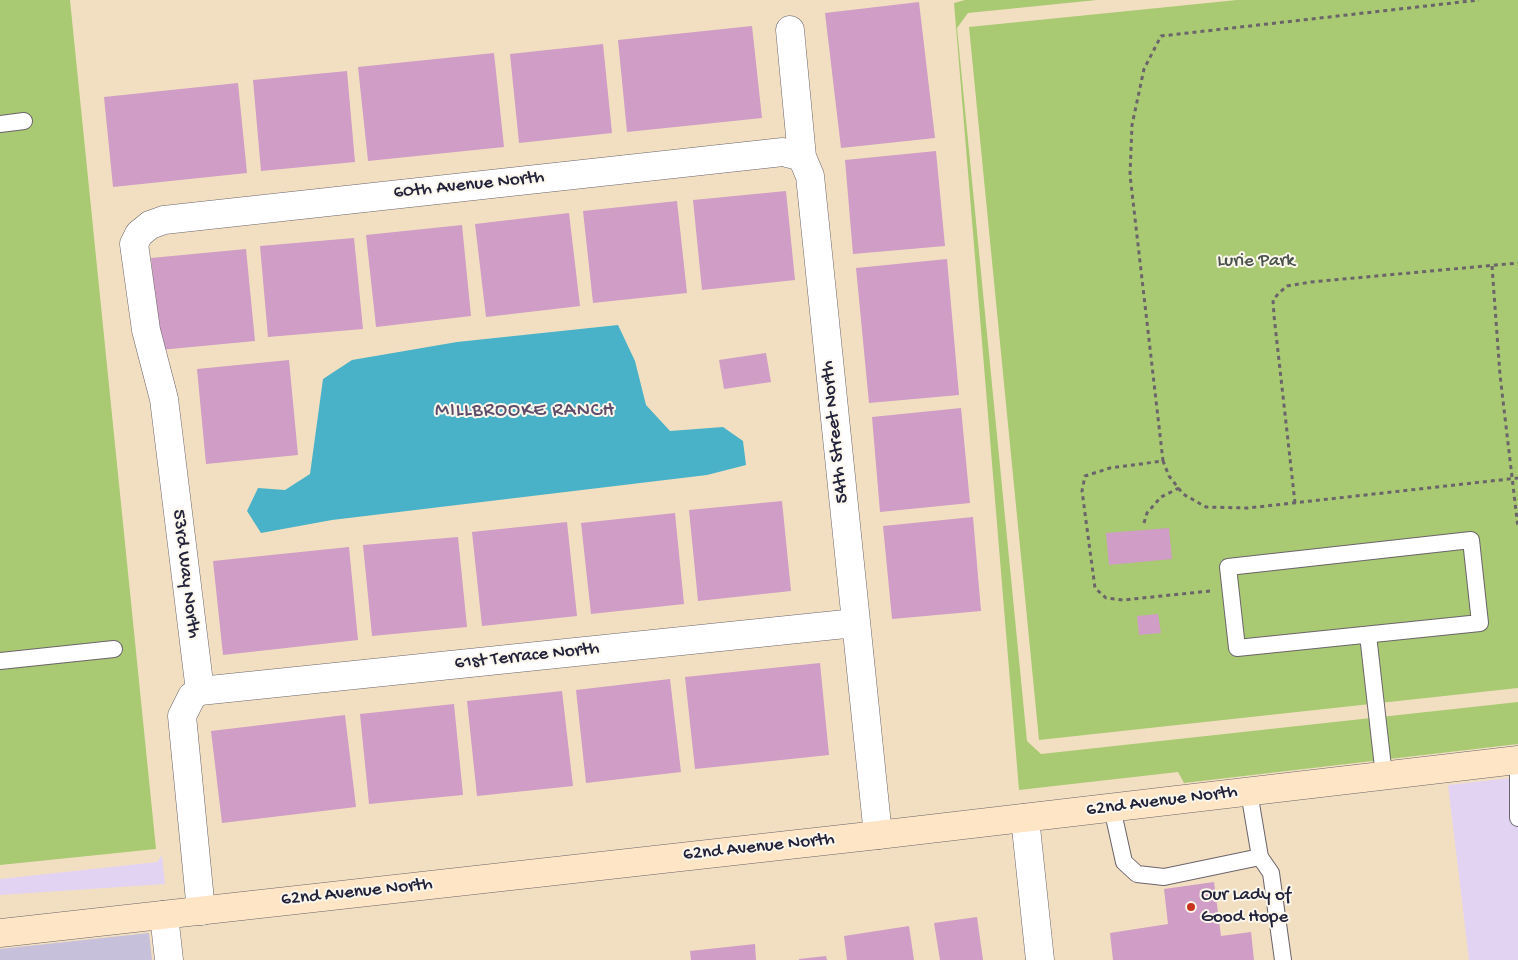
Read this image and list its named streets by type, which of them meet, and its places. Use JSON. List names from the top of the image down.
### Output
{
  "streets": {
    "street": [
      "60th Avenue North",
      "54th Street North",
      "53rd Way North",
      "61st Terrace North",
      "62nd Avenue North"
    ]
  },
  "crossings": [
    ["60th Avenue North", "54th Street North"],
    ["60th Avenue North", "53rd Way North"],
    ["54th Street North", "61st Terrace North"],
    ["54th Street North", "62nd Avenue North"],
    ["53rd Way North", "61st Terrace North"]
  ],
  "districts": ["MILLBROOKE RANCH"],
  "parks": ["Lurie Park"],
  "places": ["Our Lady of Good Hope"]
}
